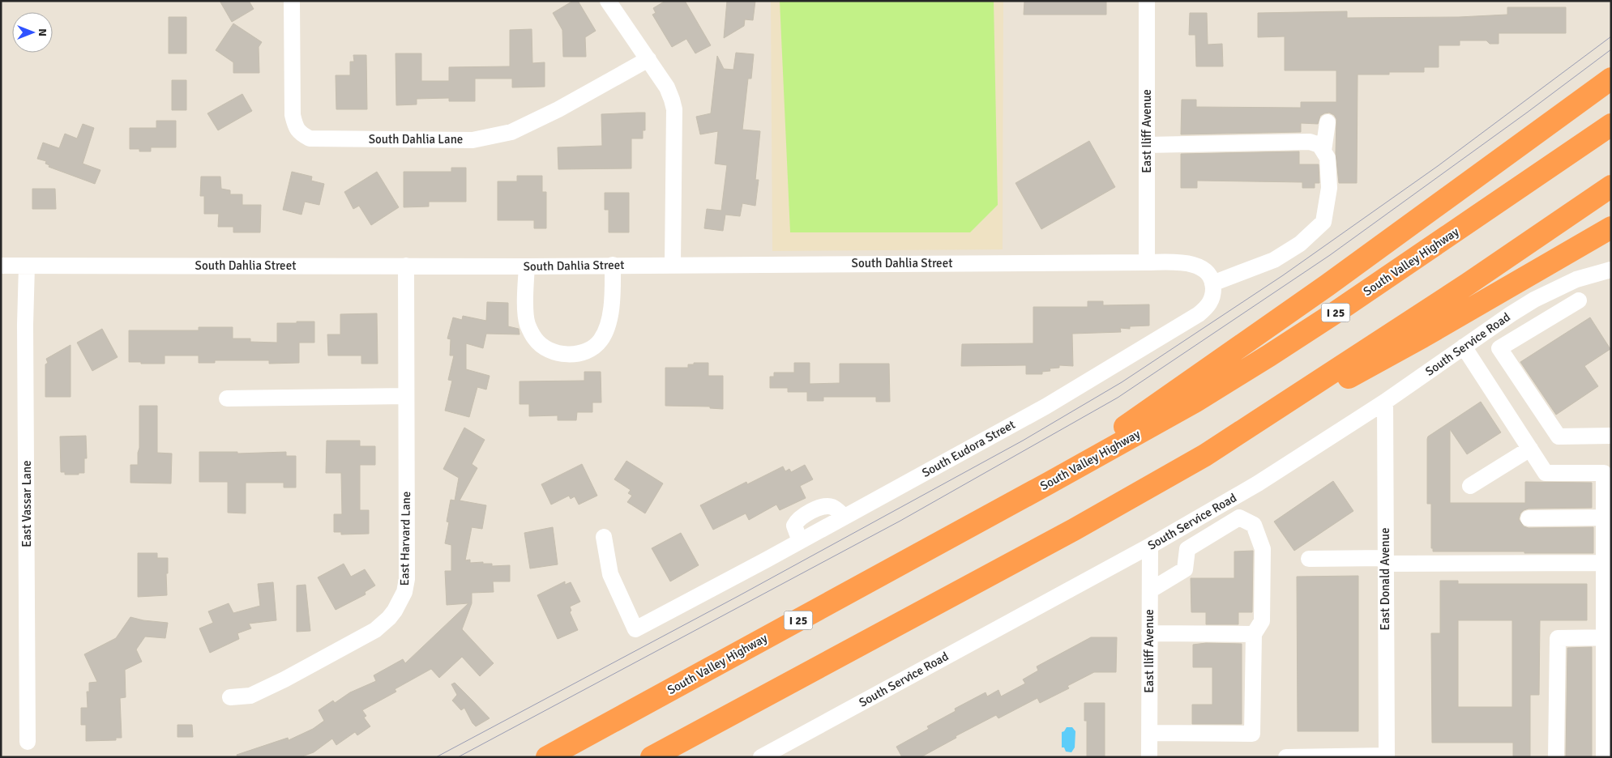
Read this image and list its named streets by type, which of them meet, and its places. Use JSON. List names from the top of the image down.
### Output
{
  "streets": {
    "highway": ["South Valley Highway", "I 25"],
    "street": [
      "East Iliff Avenue",
      "South Dahlia Lane",
      "South Dahlia Street",
      "South Service Road",
      "South Eudora Street",
      "East Vassar Lane",
      "East Harvard Lane",
      "East Donald Avenue"
    ]
  },
  "crossings": [
    ["East Iliff Avenue", "South Dahlia Street"],
    ["East Iliff Avenue", "South Service Road"],
    ["South Dahlia Street", "East Vassar Lane"],
    ["South Dahlia Street", "East Harvard Lane"],
    ["South Service Road", "East Donald Avenue"]
  ],
  "north": "right"
}
